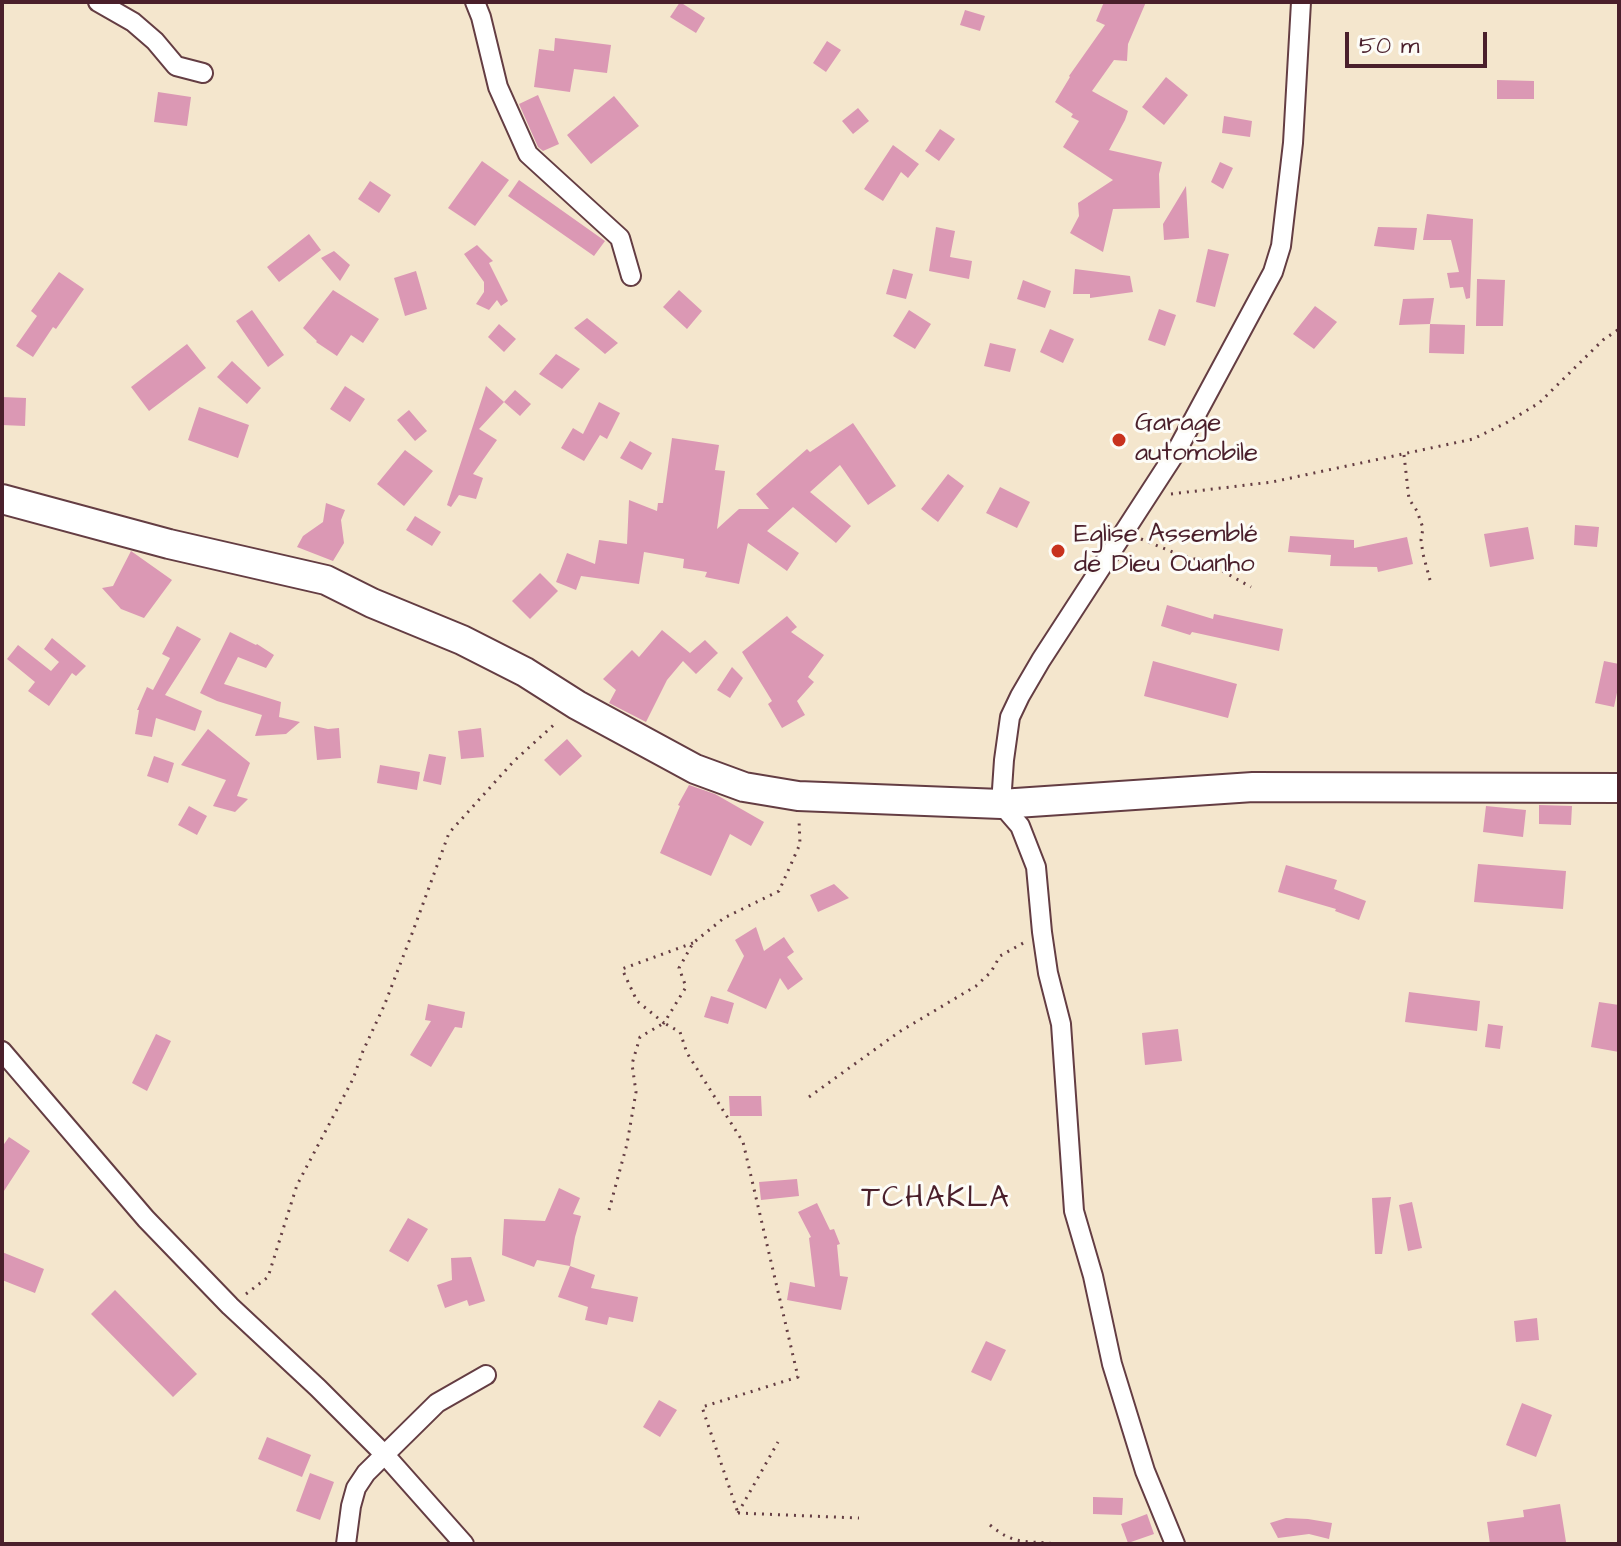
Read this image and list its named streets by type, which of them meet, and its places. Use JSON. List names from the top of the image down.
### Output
{
  "districts": ["TCHAKLA"],
  "places": ["Garage automobile", "Eglise Assemblé de Dieu Ouanho"],
  "scale_bar": "50 m"
}
